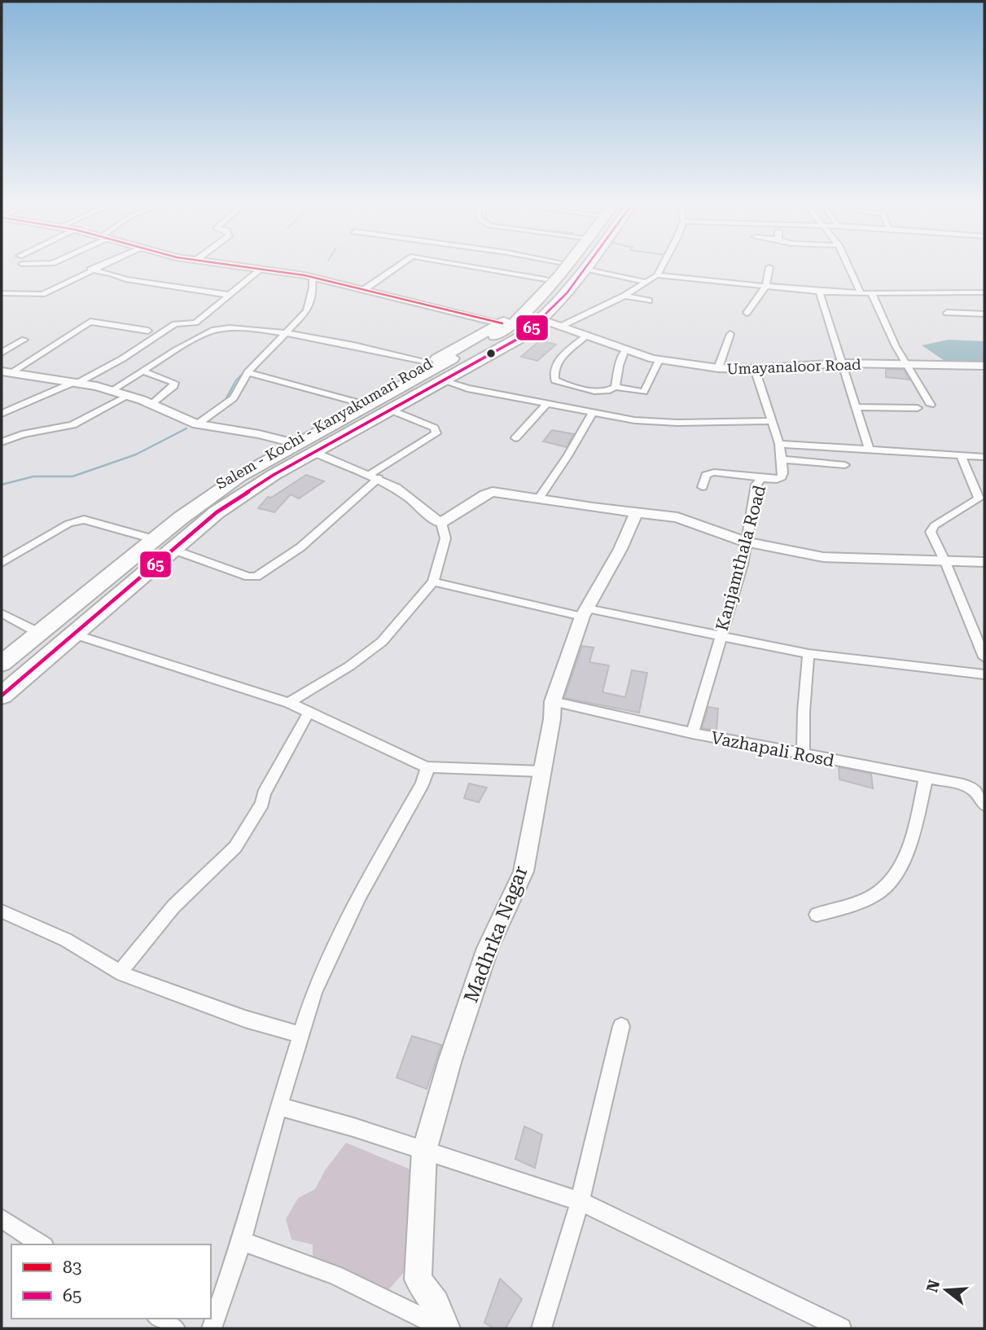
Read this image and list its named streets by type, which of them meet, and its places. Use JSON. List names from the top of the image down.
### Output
{
  "streets": {
    "highway": ["Salem - Kochi - Kanyakumari Road"],
    "street": [
      "Umayanaloor Road",
      "Kanjamthala Road",
      "Vazhapali Rosd",
      "Madhrka Nagar"
    ]
  },
  "crossings": [
    ["Umayanaloor Road", "Salem - Kochi - Kanyakumari Road"],
    ["Kanjamthala Road", "Vazhapali Rosd"],
    ["Vazhapali Rosd", "Madhrka Nagar"]
  ],
  "lines": ["transit line 83", "transit line 65"],
  "legend": ["83", "65"],
  "north": "left"
}
